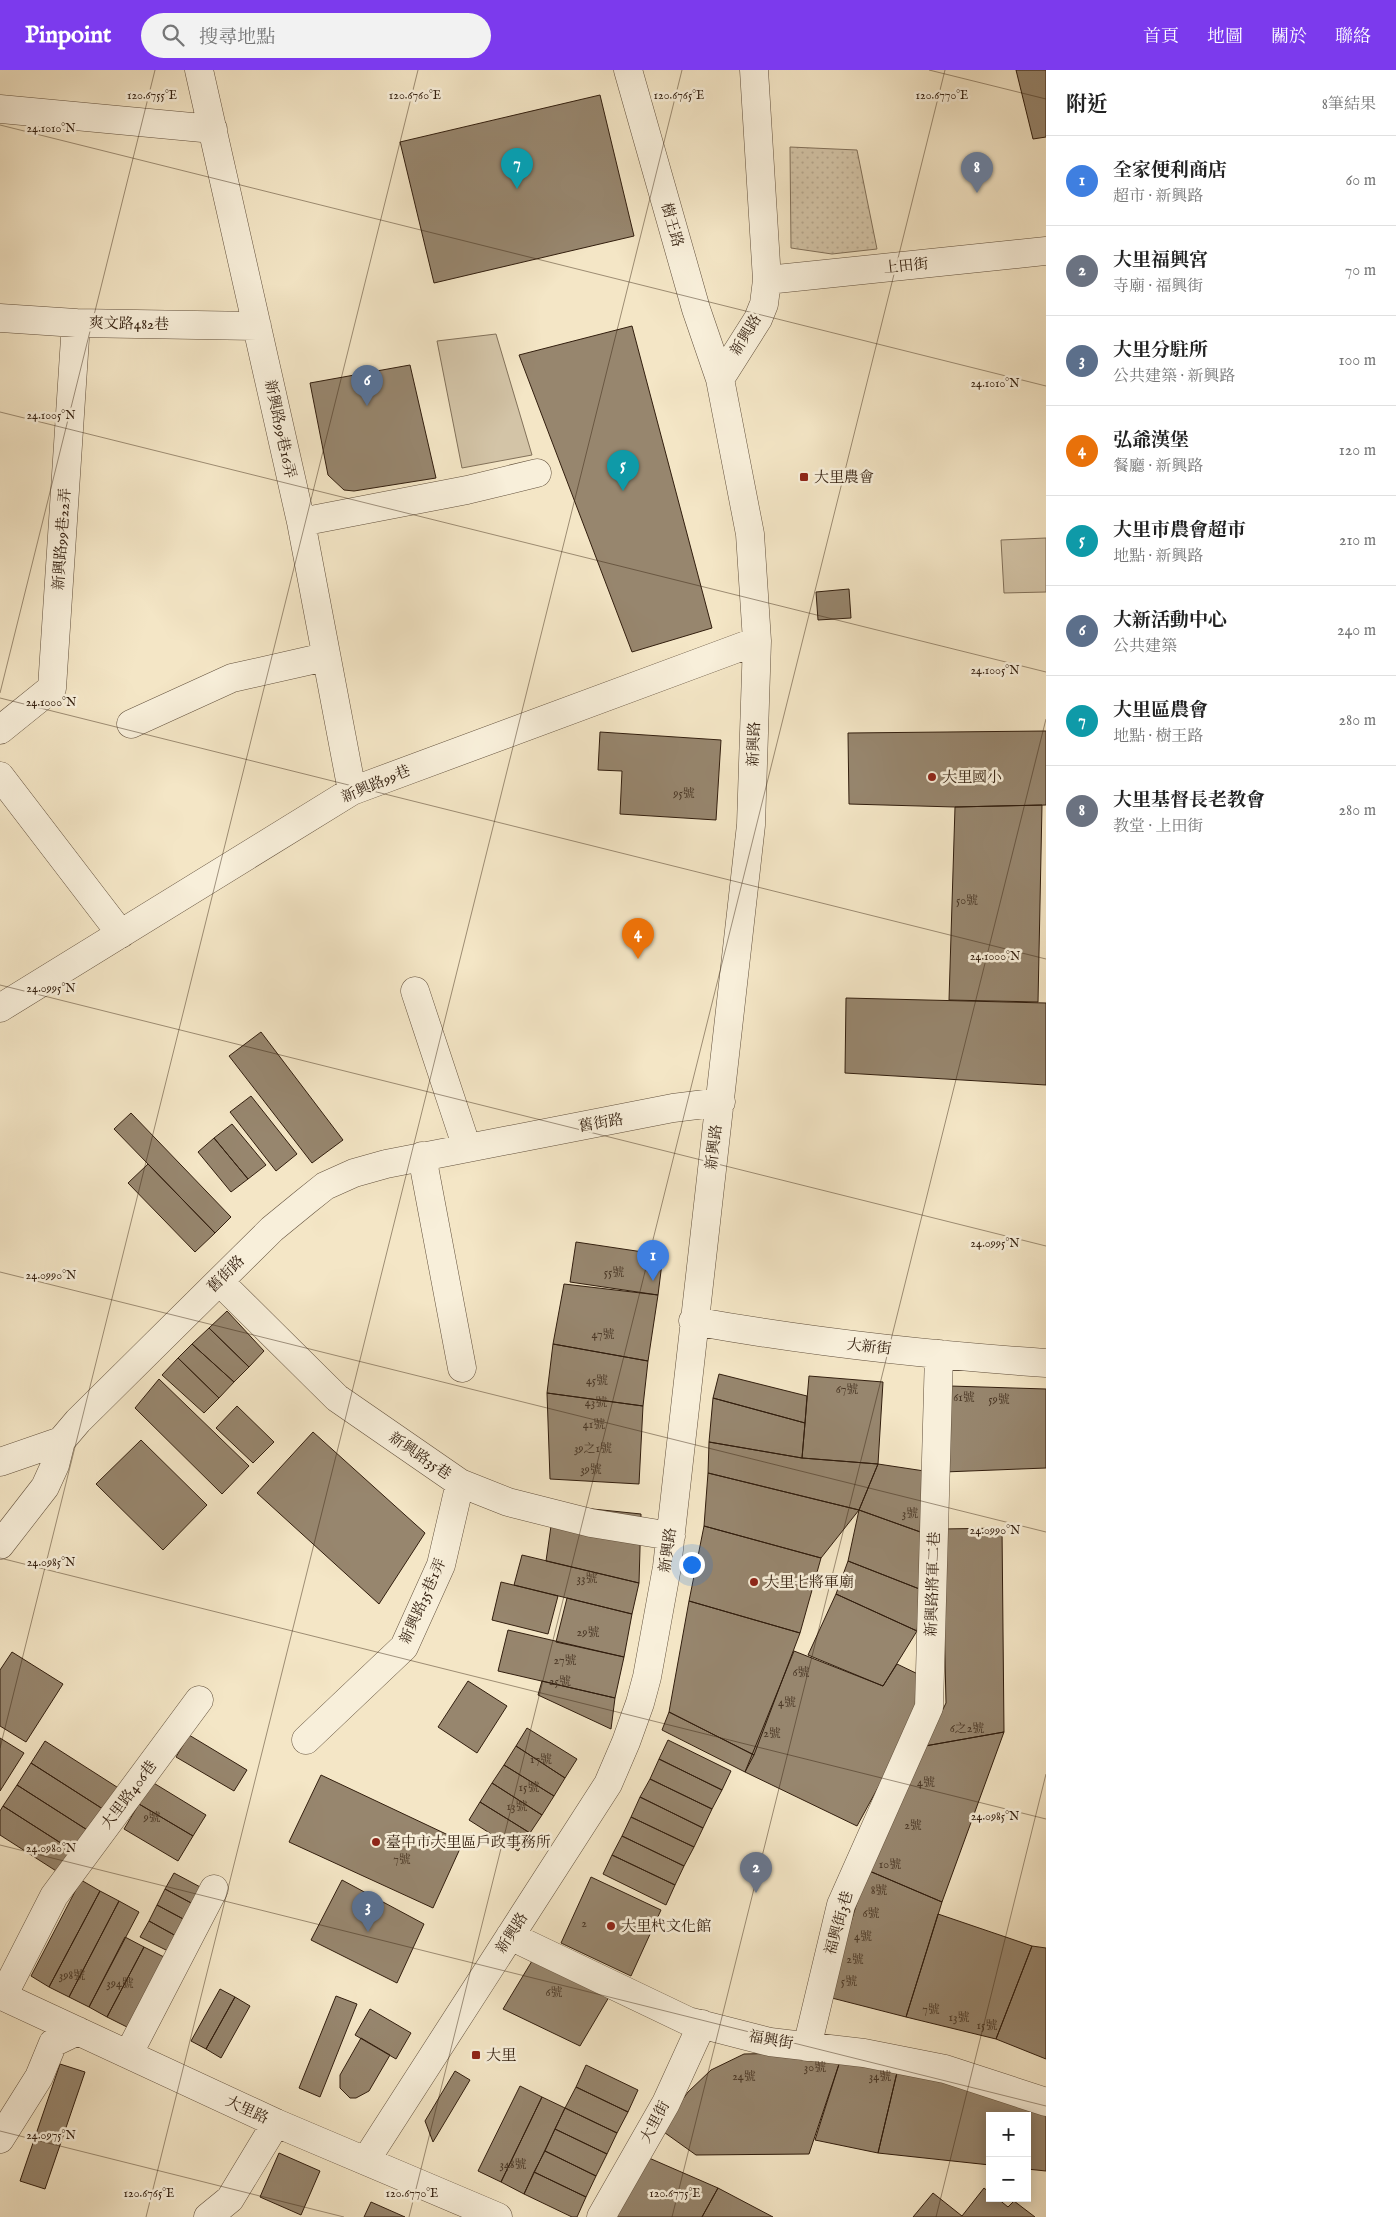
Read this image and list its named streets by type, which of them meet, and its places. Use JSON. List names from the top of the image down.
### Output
{
  "streets": {
    "street": [
      "樹王路",
      "上田街",
      "爽文路482巷",
      "新興路",
      "新興路99巷16弄",
      "新興路99巷22弄",
      "新興路99巷",
      "舊街路",
      "大新街",
      "新興路35巷",
      "新興路將軍二巷",
      "新興路35巷1弄",
      "大里路406巷",
      "福興街3巷",
      "福興街",
      "大里路",
      "大里街"
    ]
  },
  "crossings": [
    ["樹王路", "新興路"],
    ["上田街", "新興路"],
    ["爽文路482巷", "新興路99巷16弄"],
    ["爽文路482巷", "新興路99巷22弄"],
    ["新興路", "新興路99巷"],
    ["新興路", "舊街路"],
    ["新興路", "大新街"],
    ["新興路", "新興路35巷"],
    ["新興路", "福興街"],
    ["新興路", "大里路"],
    ["新興路99巷16弄", "新興路99巷"],
    ["舊街路", "新興路35巷"],
    ["大新街", "新興路將軍二巷"],
    ["新興路35巷", "新興路35巷1弄"],
    ["新興路將軍二巷", "福興街3巷"],
    ["大里路406巷", "大里路"],
    ["福興街3巷", "福興街"],
    ["福興街", "大里街"]
  ],
  "places": {
    "transit": ["大里農會", "大里"],
    "other": [
      "大里國小",
      "大里七將軍廟",
      "臺中市大里區戶政事務所",
      "大里杙文化館"
    ]
  },
  "house_numbers": [
    "95號",
    "50號",
    "55號",
    "47號",
    "45號",
    "67號",
    "61號",
    "59號",
    "43號",
    "41號",
    "39之1號",
    "39號",
    "3號",
    "33號",
    "29號",
    "27號",
    "6號",
    "25號",
    "4號",
    "6之2號",
    "2號",
    "17號",
    "4號",
    "15號",
    "13號",
    "9號",
    "2號",
    "7號",
    "10號",
    "8號",
    "6號",
    "2",
    "4號",
    "2號",
    "398號",
    "5號",
    "394號",
    "6號",
    "7號",
    "13號",
    "15號",
    "30號",
    "24號",
    "34號",
    "348號"
  ],
  "page": {
    "header": "Pinpoint",
    "search": "搜尋地點",
    "nav": [
      "首頁",
      "地圖",
      "關於",
      "聯絡"
    ],
    "heading": ["附近", "8筆結果"],
    "list": [
      {
        "mark": "1",
        "name": "全家便利商店",
        "note": "超市 · 新興路",
        "value": "60 m"
      },
      {
        "mark": "2",
        "name": "大里福興宮",
        "note": "寺廟 · 福興街",
        "value": "70 m"
      },
      {
        "mark": "3",
        "name": "大里分駐所",
        "note": "公共建築 · 新興路",
        "value": "100 m"
      },
      {
        "mark": "4",
        "name": "弘爺漢堡",
        "note": "餐廳 · 新興路",
        "value": "120 m"
      },
      {
        "mark": "5",
        "name": "大里市農會超市",
        "note": "地點 · 新興路",
        "value": "210 m"
      },
      {
        "mark": "6",
        "name": "大新活動中心",
        "note": "公共建築",
        "value": "240 m"
      },
      {
        "mark": "7",
        "name": "大里區農會",
        "note": "地點 · 樹王路",
        "value": "280 m"
      },
      {
        "mark": "8",
        "name": "大里基督長老教會",
        "note": "教堂 · 上田街",
        "value": "280 m"
      }
    ],
    "pins": [
      "7",
      "8",
      "6",
      "5",
      "4",
      "1",
      "2",
      "3"
    ],
    "map_buttons": ["+", "−"]
  },
  "coordinates": [
    "120.6755°E",
    "120.6760°E",
    "120.6765°E",
    "120.6770°E",
    "24.1010°N",
    "24.1005°N",
    "24.1000°N",
    "24.0995°N",
    "24.0990°N",
    "24.0985°N",
    "24.0980°N",
    "24.0975°N",
    "120.6775°E"
  ]
}
